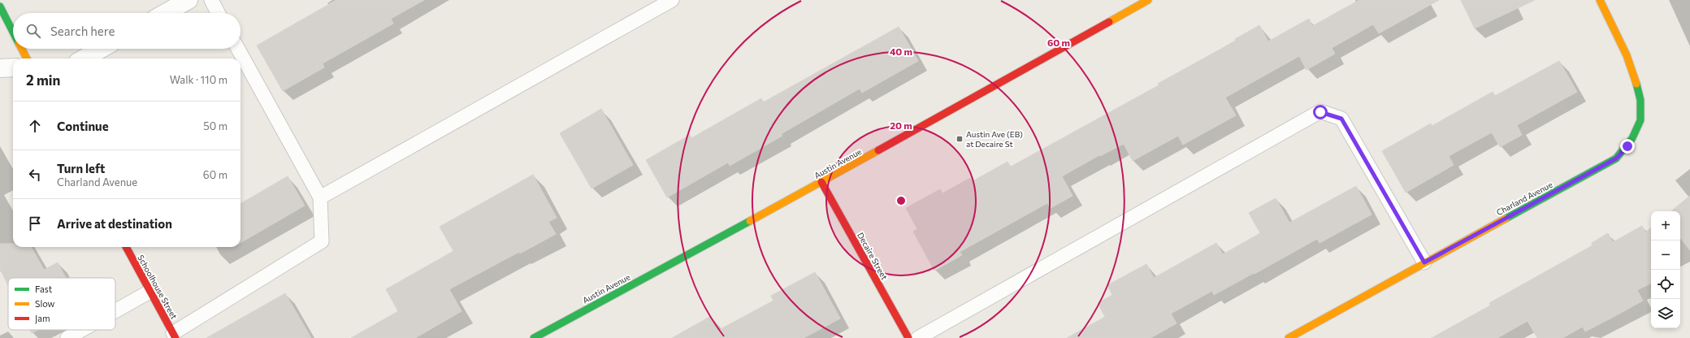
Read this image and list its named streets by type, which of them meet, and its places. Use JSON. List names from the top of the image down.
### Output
{
  "streets": {
    "street": [
      "Austin Avenue",
      "Charland Avenue",
      "Decaire Street",
      "Schoolhouse Street"
    ]
  },
  "crossings": [
    ["Austin Avenue", "Decaire Street"]
  ],
  "places": {
    "transit": ["Austin Ave (EB) at Decaire St"]
  },
  "legend": ["Fast", "Slow", "Jam"],
  "page": {
    "search": "Search here",
    "heading": ["2 min", "Walk · 110 m"],
    "list": [
      ["Continue", "50 m"],
      ["Turn left", "Charland Avenue", "60 m"],
      "Arrive at destination"
    ],
    "map_buttons": ["+", "−"]
  },
  "rings": ["60 m", "40 m", "20 m"]
}
